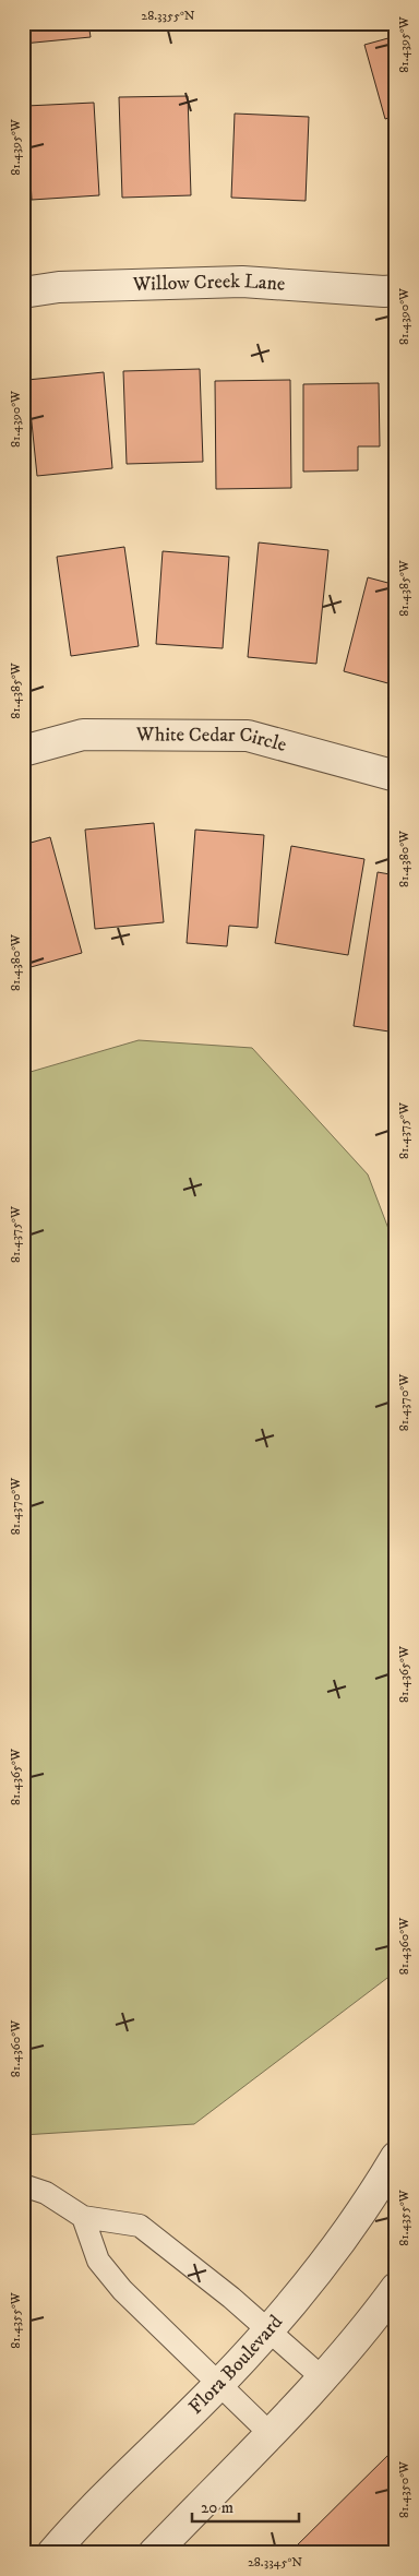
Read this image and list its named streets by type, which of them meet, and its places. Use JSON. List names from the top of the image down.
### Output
{
  "streets": {
    "street": ["Willow Creek Lane", "White Cedar Circle", "Flora Boulevard"]
  },
  "scale_bar": "20 m",
  "coordinates": [
    "28.3355°N",
    "81.4395°W",
    "81.4390°W",
    "81.4385°W",
    "81.4380°W",
    "81.4375°W",
    "81.4370°W",
    "81.4365°W",
    "81.4360°W",
    "81.4355°W",
    "81.4350°W",
    "28.3345°N"
  ]
}
